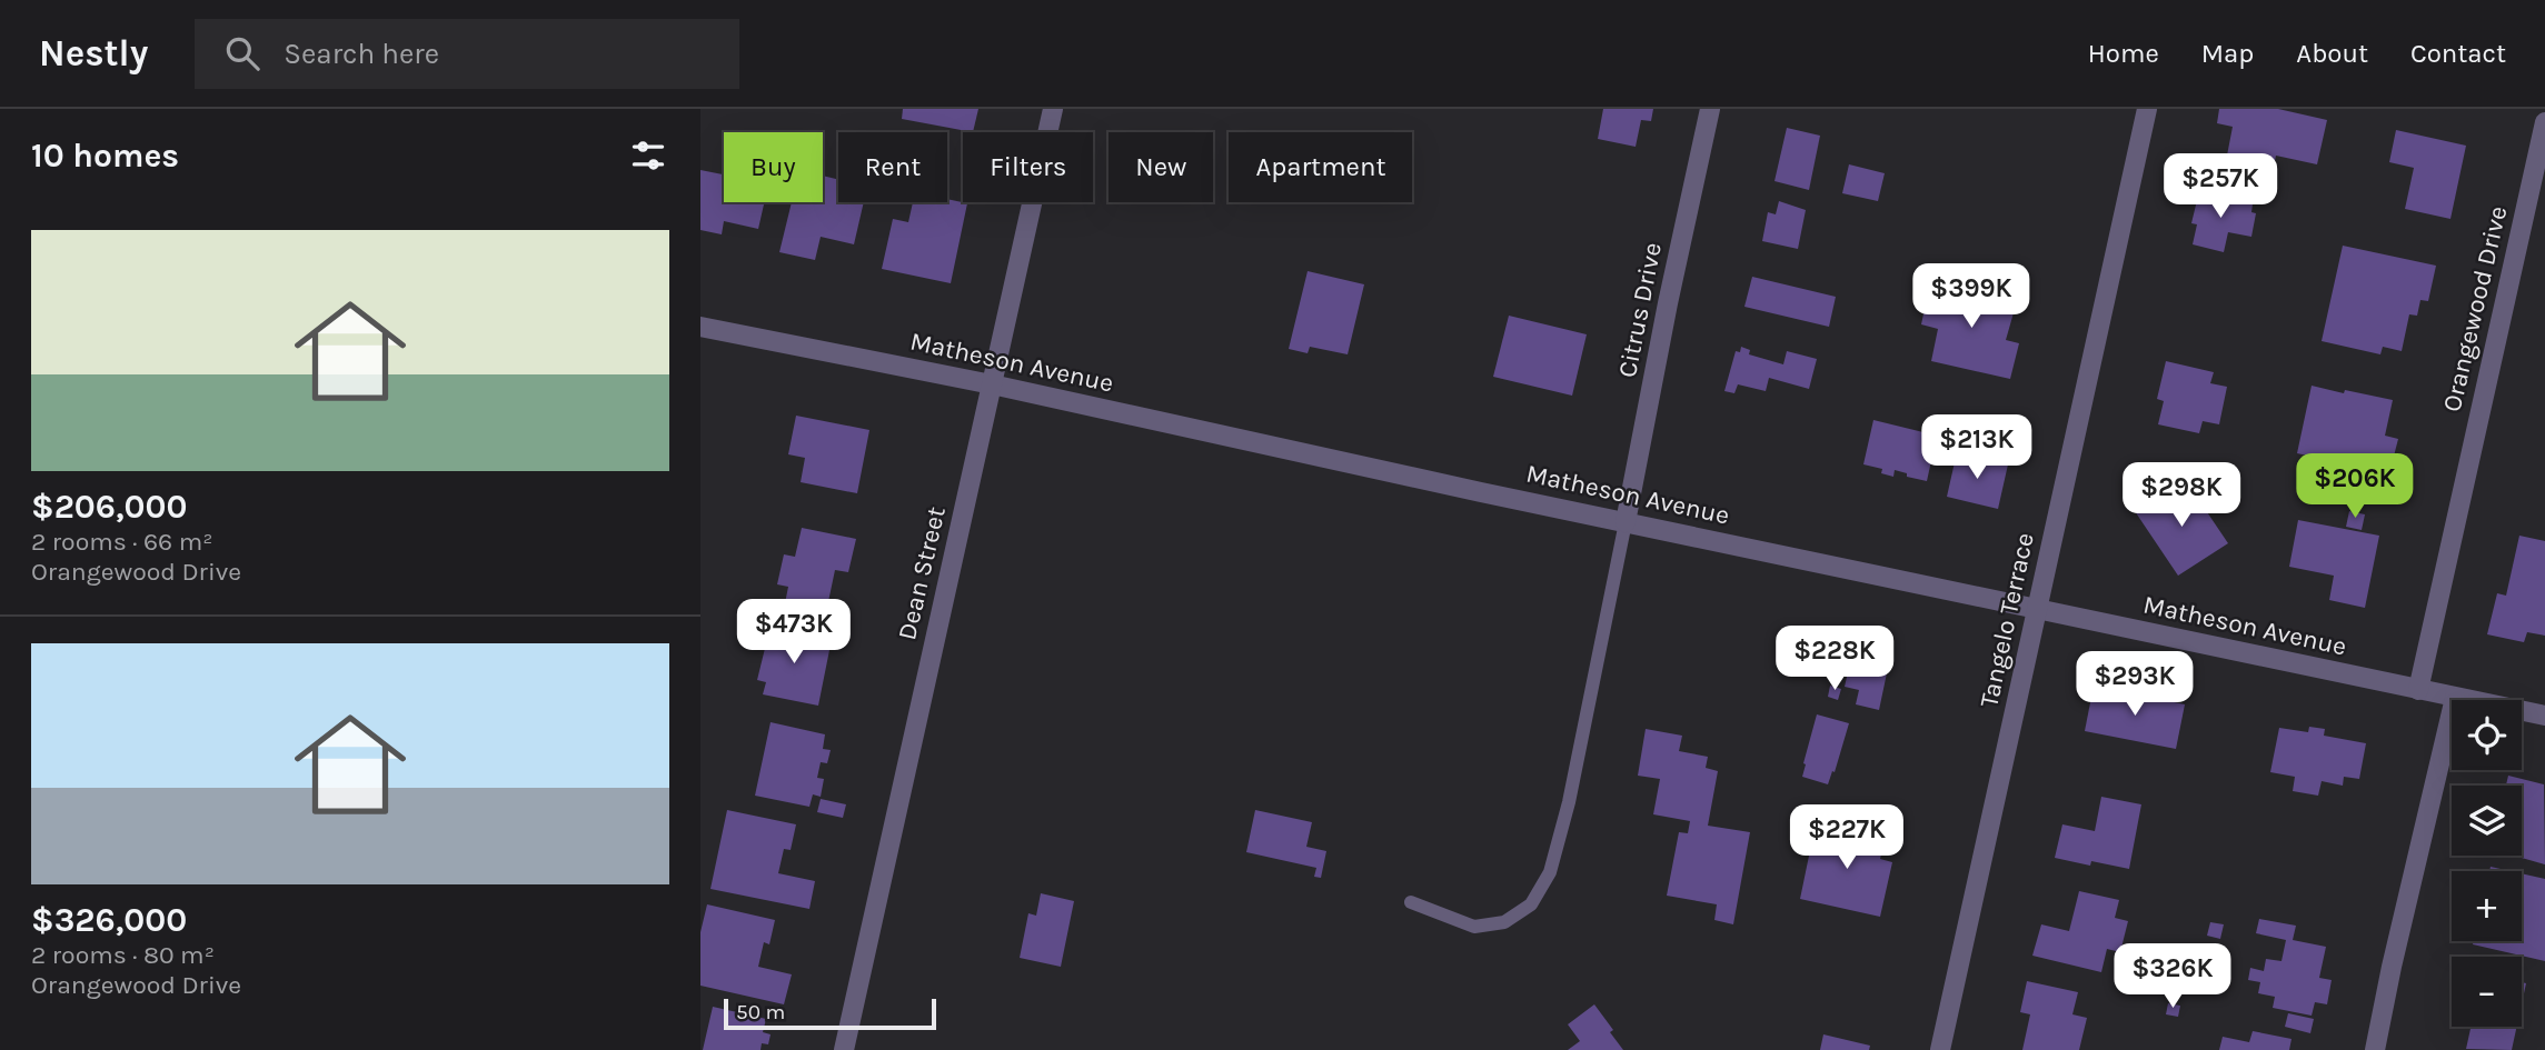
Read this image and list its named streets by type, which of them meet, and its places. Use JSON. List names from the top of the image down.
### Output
{
  "streets": {
    "street": [
      "Orangewood Drive",
      "Citrus Drive",
      "Matheson Avenue",
      "Dean Street",
      "Tangelo Terrace"
    ]
  },
  "crossings": [
    ["Orangewood Drive", "Matheson Avenue"],
    ["Citrus Drive", "Matheson Avenue"],
    ["Matheson Avenue", "Dean Street"],
    ["Matheson Avenue", "Tangelo Terrace"]
  ],
  "scale_bar": "50 m",
  "page": {
    "header": "Nestly",
    "search": "Search here",
    "nav": [
      "Home",
      "Map",
      "About",
      "Contact"
    ],
    "heading": "10 homes",
    "chip": [
      "Buy",
      "Rent",
      "Filters",
      "New",
      "Apartment"
    ],
    "price": [
      "$257K",
      "$399K",
      "$213K",
      "$206K",
      "$298K",
      "$473K",
      "$228K",
      "$293K",
      "$227K",
      "$326K"
    ],
    "list": [
      {
        "name": "$206,000",
        "note": "2 rooms · 66 m² · Orangewood Drive"
      },
      {
        "name": "$326,000",
        "note": "2 rooms · 80 m² · Orangewood Drive"
      }
    ],
    "map_buttons": ["+", "−"],
    "scale": "50 m"
  }
}
